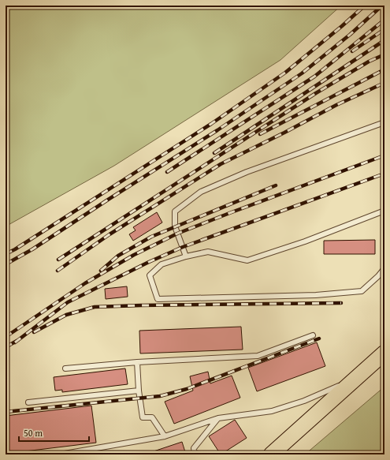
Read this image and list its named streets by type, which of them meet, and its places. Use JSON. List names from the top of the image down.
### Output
{
  "scale_bar": "50 m"
}
